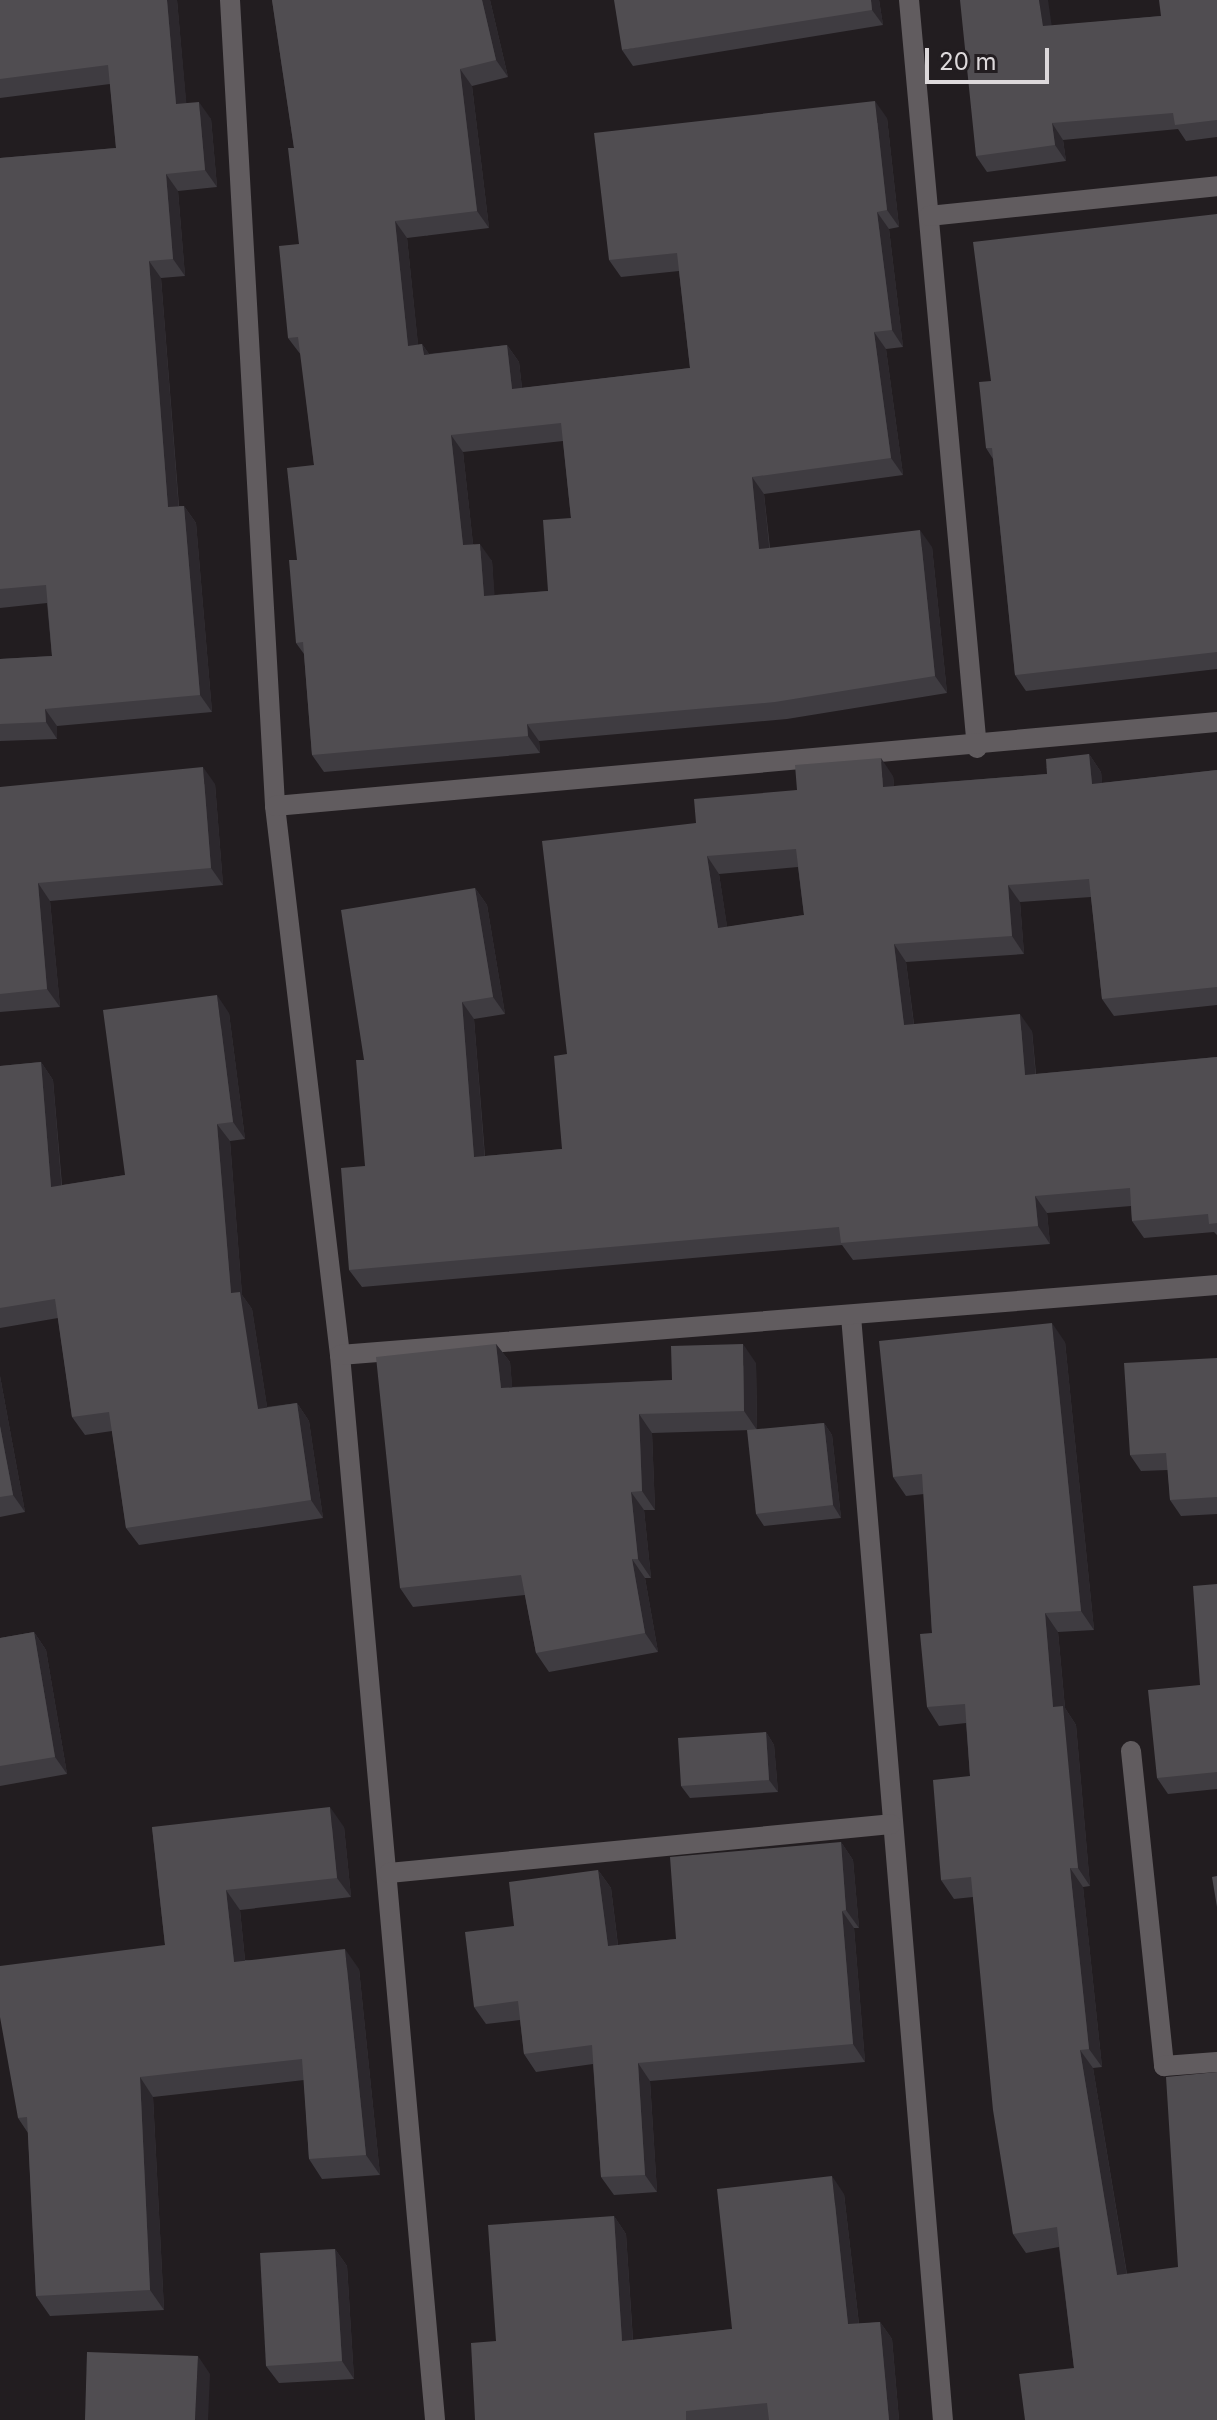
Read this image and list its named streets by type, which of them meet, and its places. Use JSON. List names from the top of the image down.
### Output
{
  "scale_bar": "20 m"
}
